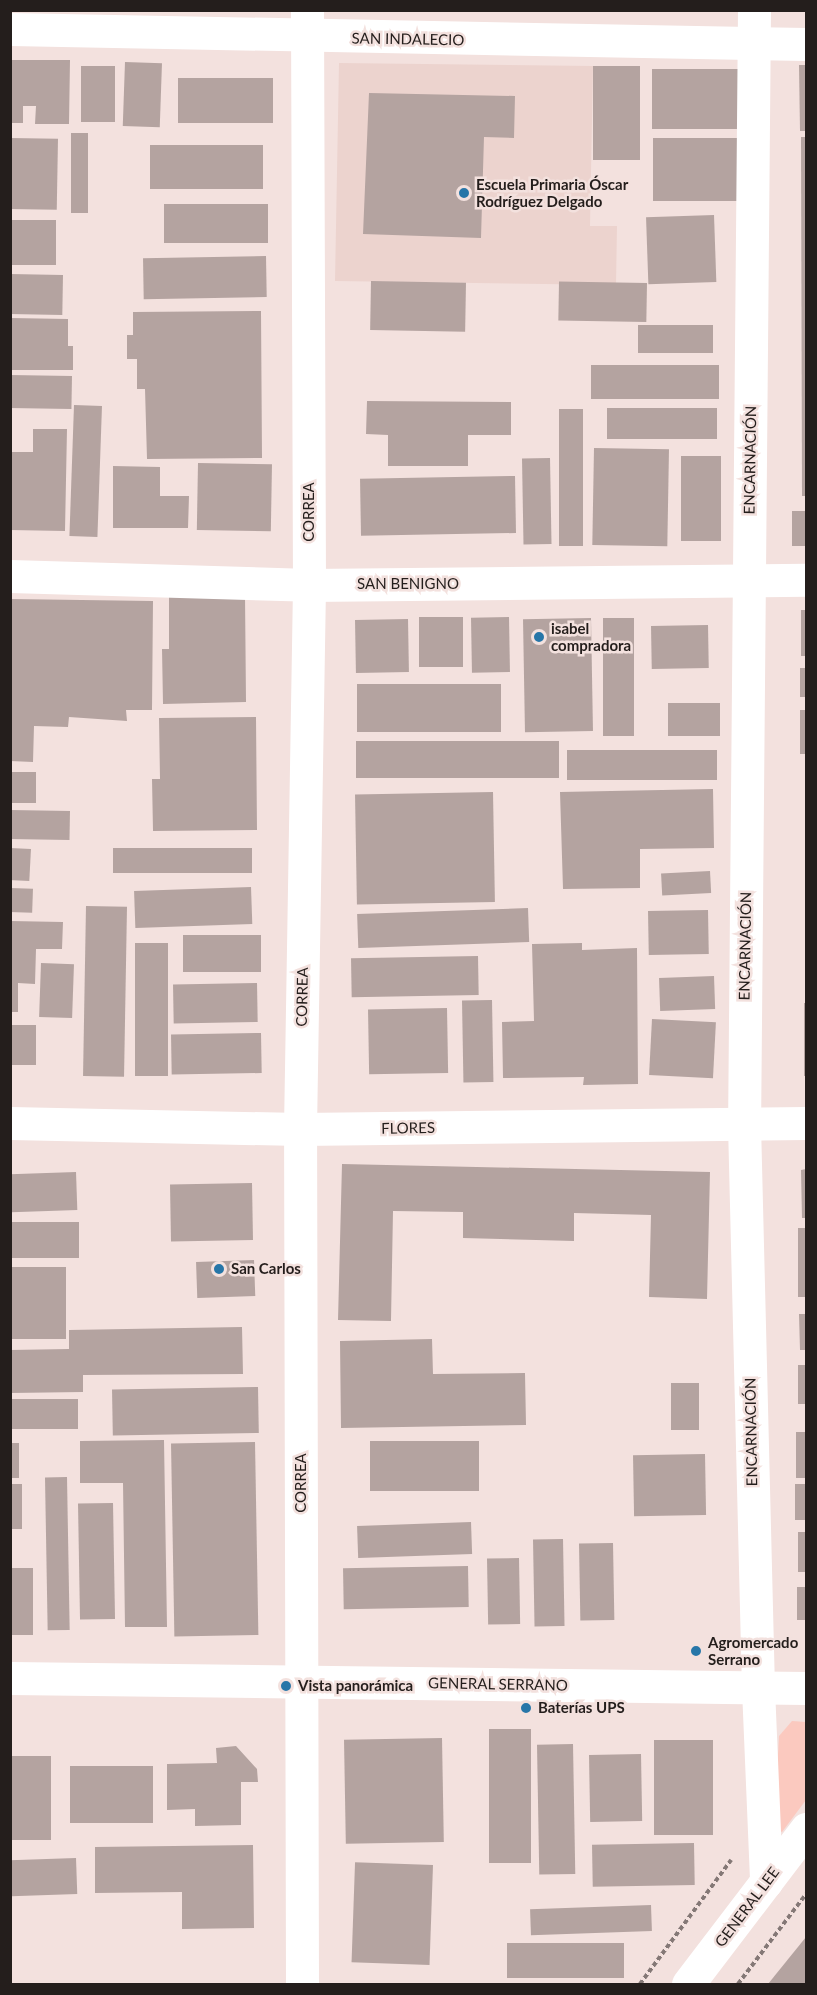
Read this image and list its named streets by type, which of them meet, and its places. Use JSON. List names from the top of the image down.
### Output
{
  "streets": {
    "street": [
      "SAN INDALECIO",
      "ENCARNACIÓN",
      "CORREA",
      "SAN BENIGNO",
      "FLORES",
      "GENERAL SERRANO",
      "GENERAL LEE"
    ]
  },
  "crossings": [
    ["SAN INDALECIO", "ENCARNACIÓN"],
    ["SAN INDALECIO", "CORREA"],
    ["ENCARNACIÓN", "SAN BENIGNO"],
    ["ENCARNACIÓN", "FLORES"],
    ["ENCARNACIÓN", "GENERAL SERRANO"],
    ["ENCARNACIÓN", "GENERAL LEE"],
    ["CORREA", "SAN BENIGNO"],
    ["CORREA", "FLORES"],
    ["CORREA", "GENERAL SERRANO"]
  ],
  "places": [
    "Escuela Primaria Óscar Rodríguez Delgado",
    "isabel compradora",
    "San Carlos",
    "Agromercado Serrano",
    "Vista panorámica",
    "Baterías UPS"
  ]
}
